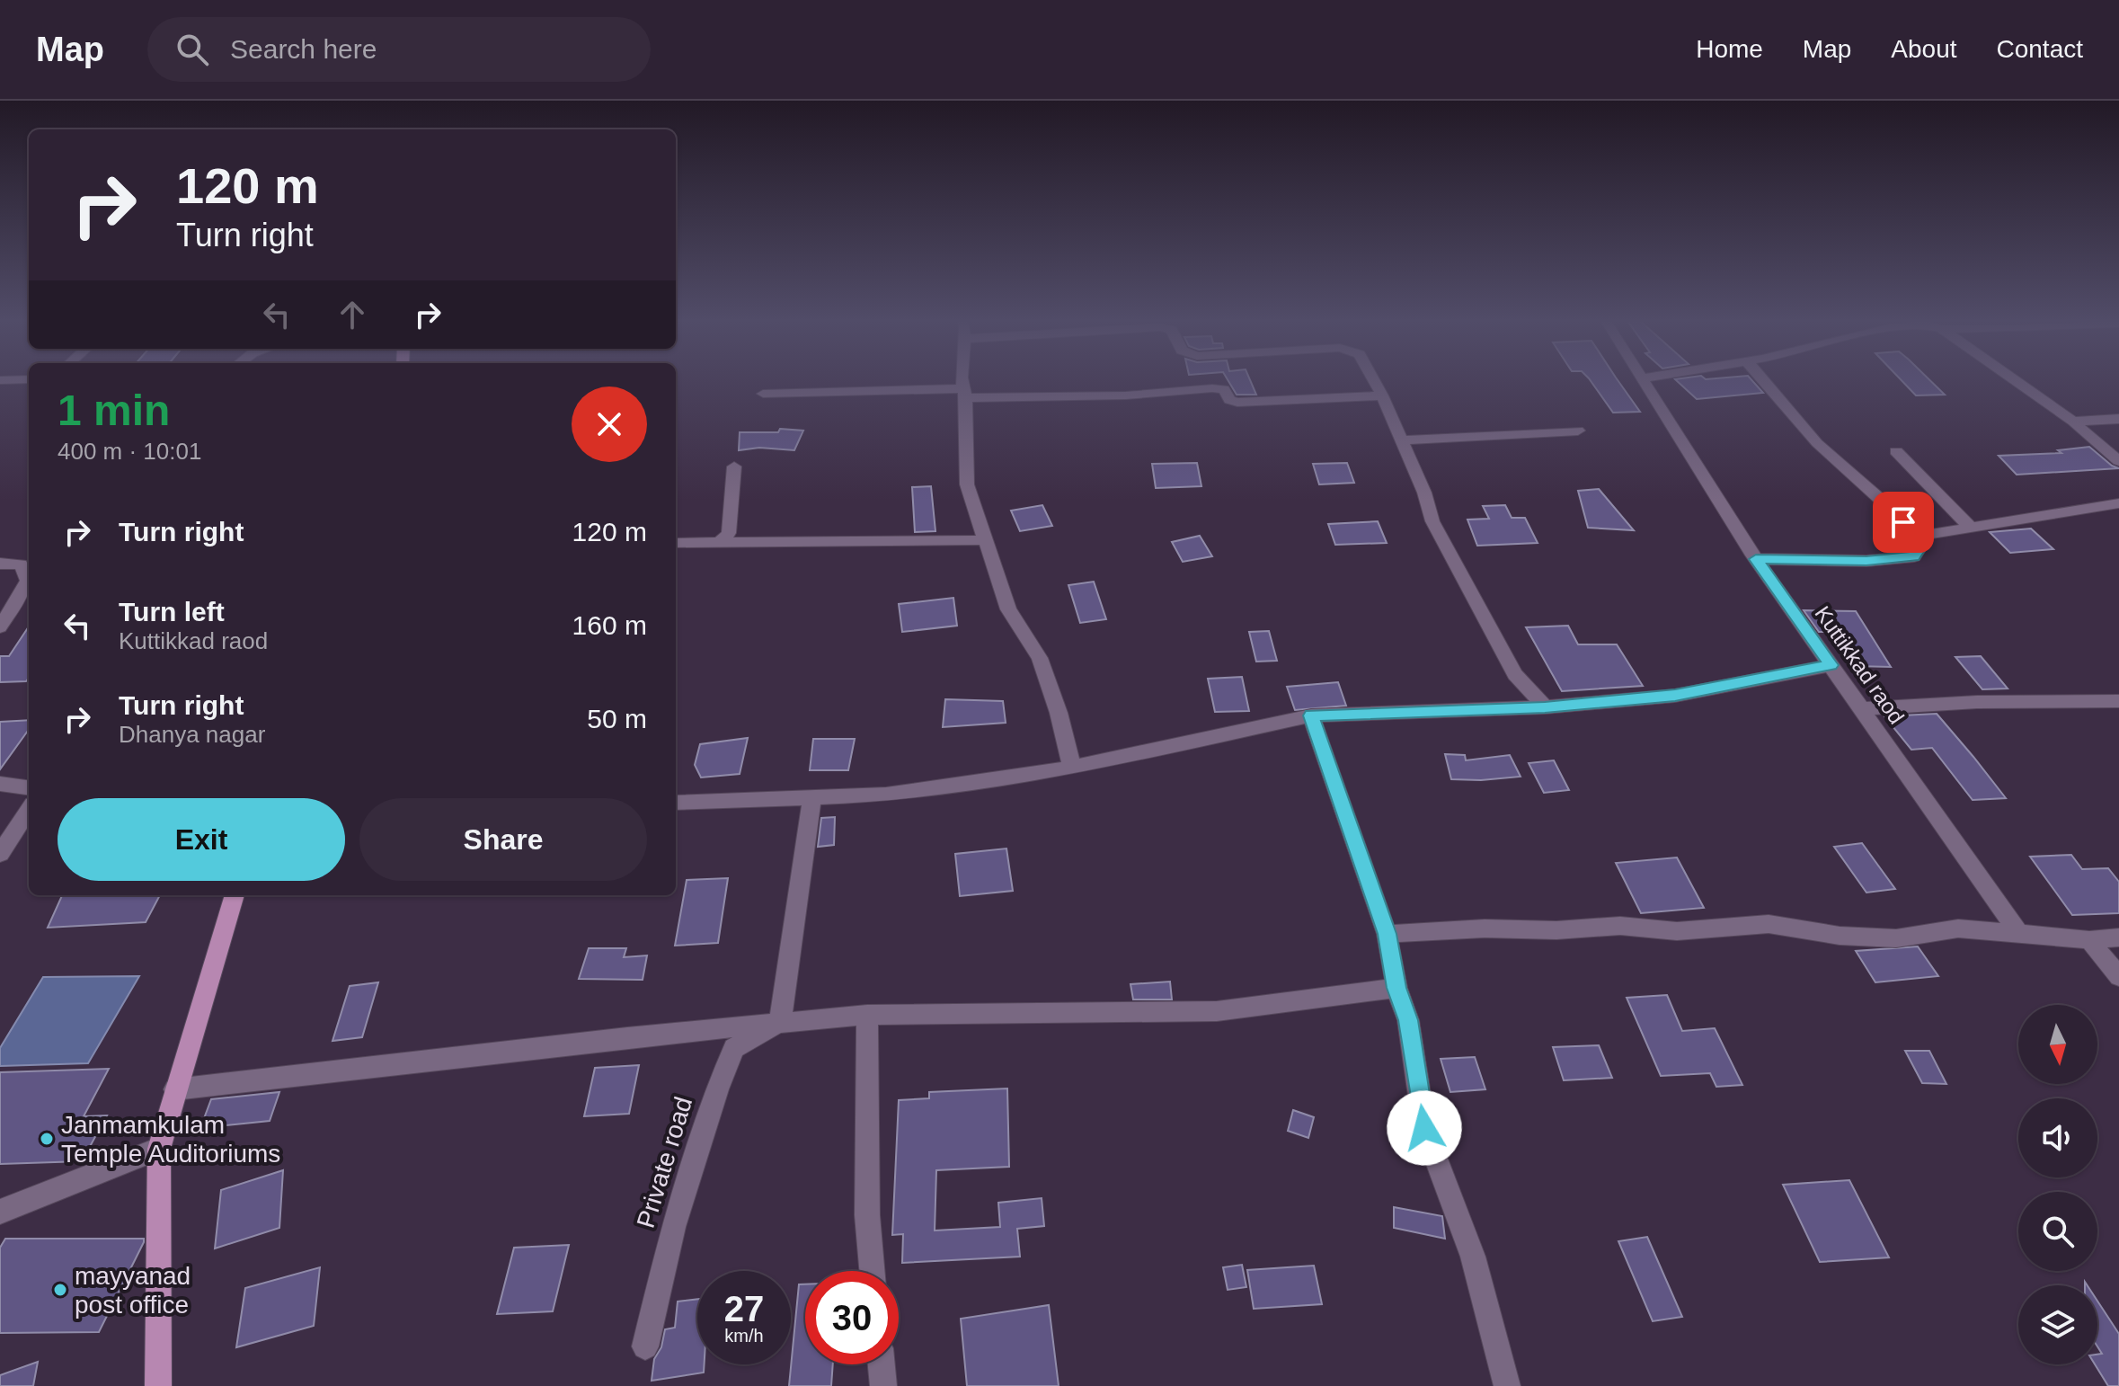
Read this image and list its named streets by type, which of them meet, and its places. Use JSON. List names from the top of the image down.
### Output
{
  "streets": {
    "street": ["Kuttikkad raod", "Private road"]
  },
  "places": ["Janmamkulam Temple Auditoriums", "mayyanad post office"],
  "north": "bottom",
  "page": {
    "header": "Map",
    "search": "Search here",
    "nav": [
      "Home",
      "Map",
      "About",
      "Contact"
    ],
    "turn": ["120 m", "Turn right"],
    "heading": ["1 min", "400 m · 10:01"],
    "list": [
      {
        "name": "Turn right",
        "value": "120 m"
      },
      {
        "name": "Turn left",
        "note": "Kuttikkad raod",
        "value": "160 m"
      },
      {
        "name": "Turn right",
        "note": "Dhanya nagar",
        "value": "50 m"
      }
    ],
    "buttons": ["Exit", "Share"],
    "speed": "27 km/h",
    "limit": "30"
  }
}
